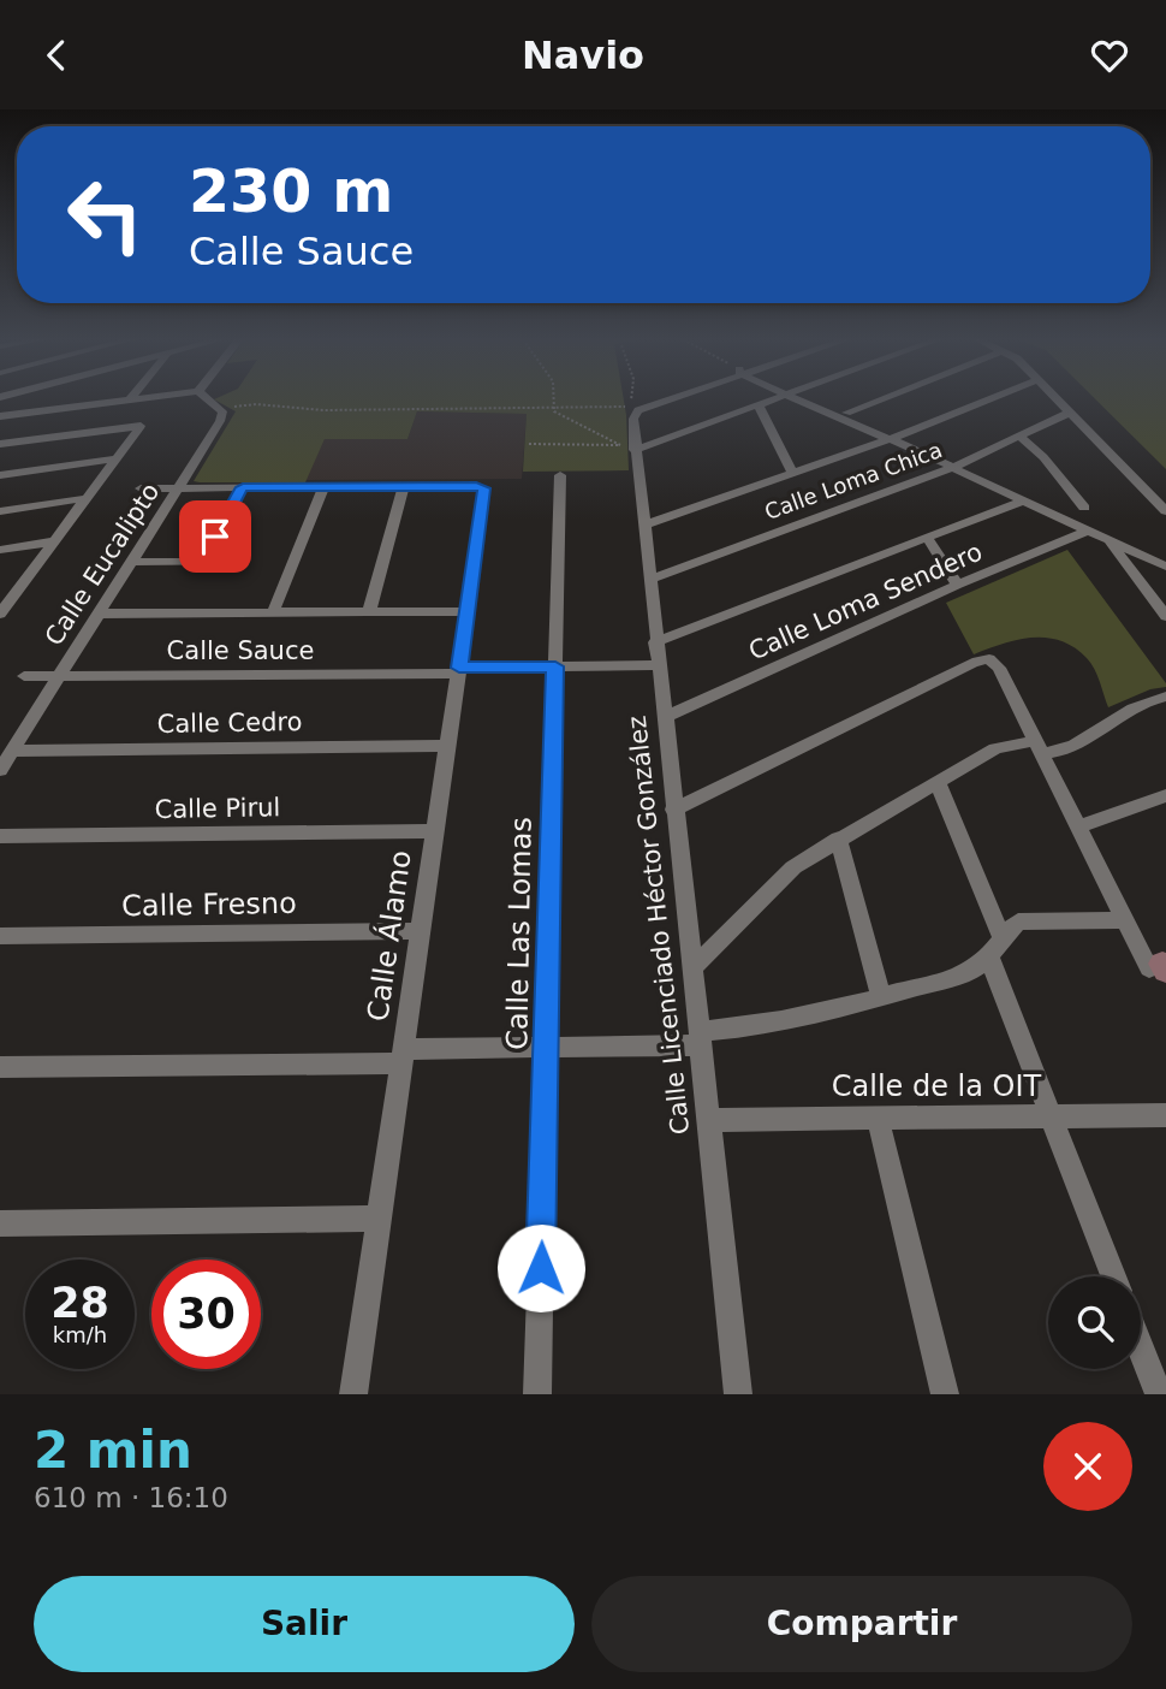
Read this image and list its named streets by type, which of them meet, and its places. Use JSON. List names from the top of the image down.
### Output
{
  "streets": {
    "street": [
      "Calle Loma Chica",
      "Calle Eucalipto",
      "Calle Loma Sendero",
      "Calle Sauce",
      "Calle Cedro",
      "Calle Pirul",
      "Calle Fresno",
      "Calle Licenciado Héctor González",
      "Calle Las Lomas",
      "Calle Álamo",
      "Calle de la OIT"
    ]
  },
  "crossings": [
    ["Calle Loma Chica", "Calle Licenciado Héctor González"],
    ["Calle Eucalipto", "Calle Sauce"],
    ["Calle Eucalipto", "Calle Cedro"],
    ["Calle Loma Sendero", "Calle Licenciado Héctor González"],
    ["Calle Sauce", "Calle Licenciado Héctor González"],
    ["Calle Sauce", "Calle Las Lomas"],
    ["Calle Sauce", "Calle Álamo"],
    ["Calle Cedro", "Calle Álamo"],
    ["Calle Pirul", "Calle Álamo"],
    ["Calle Fresno", "Calle Álamo"],
    ["Calle Licenciado Héctor González", "Calle de la OIT"]
  ],
  "page": {
    "header": "Navio",
    "turn": ["230 m", "Calle Sauce"],
    "speed": "28 km/h",
    "limit": "30",
    "heading": ["2 min", "610 m · 16:10"],
    "buttons": ["Salir", "Compartir"]
  }
}
